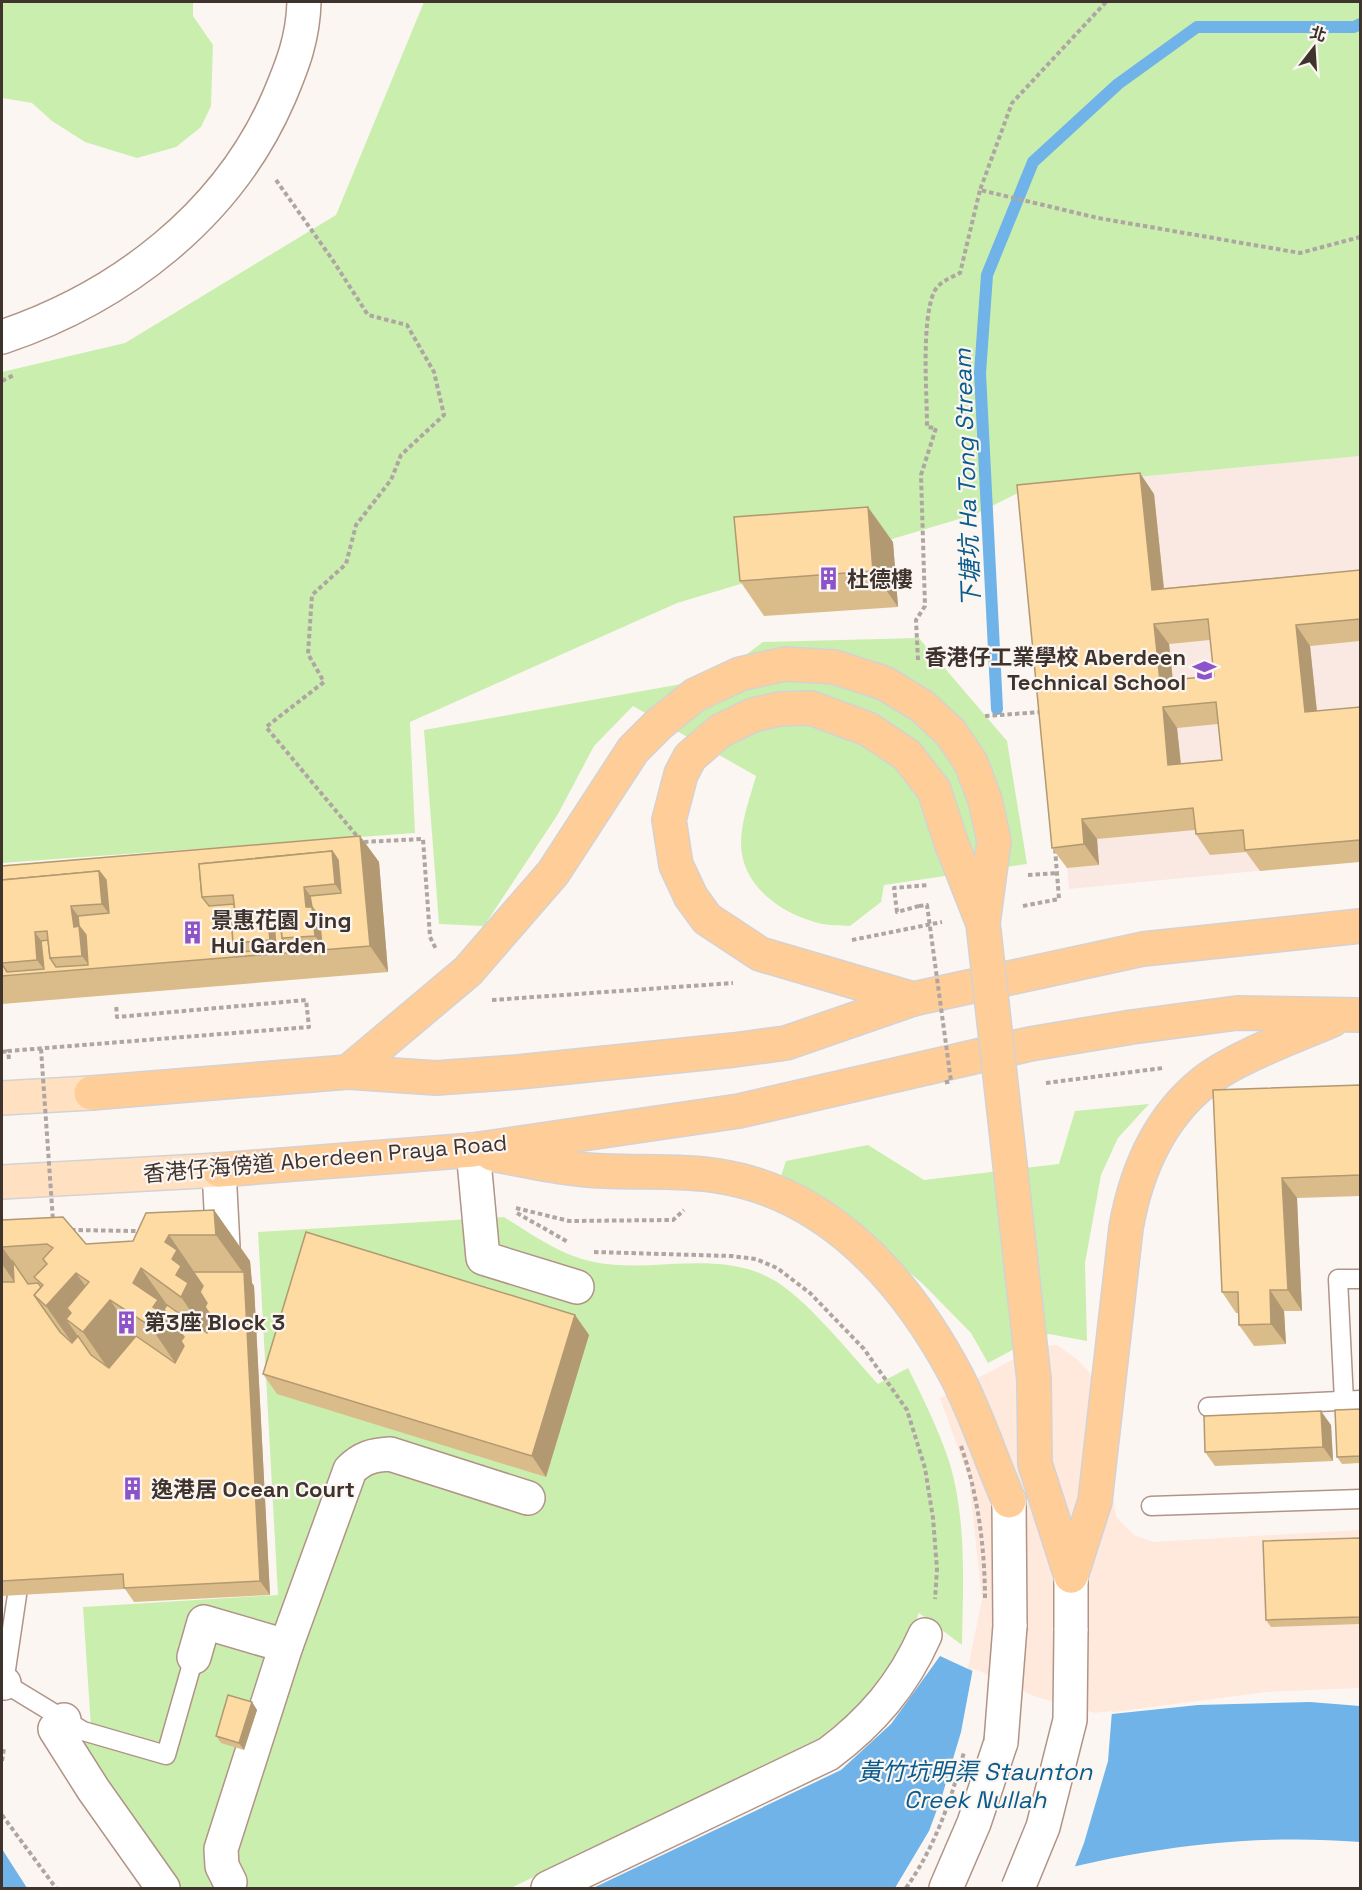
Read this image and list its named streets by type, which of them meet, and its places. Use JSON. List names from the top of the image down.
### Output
{
  "streets": {
    "highway": ["香港仔海傍道 Aberdeen Praya Road"]
  },
  "water": ["下塘坑 Ha Tong Stream", "黃竹坑明渠 Staunton Creek Nullah"],
  "places": {
    "building": [
      "杜德樓",
      "景惠花園 Jing Hui Garden",
      "第3座 Block 3",
      "逸港居 Ocean Court"
    ],
    "school or university": ["香港仔工業學校 Aberdeen Technical School"]
  },
  "north": "top"
}
